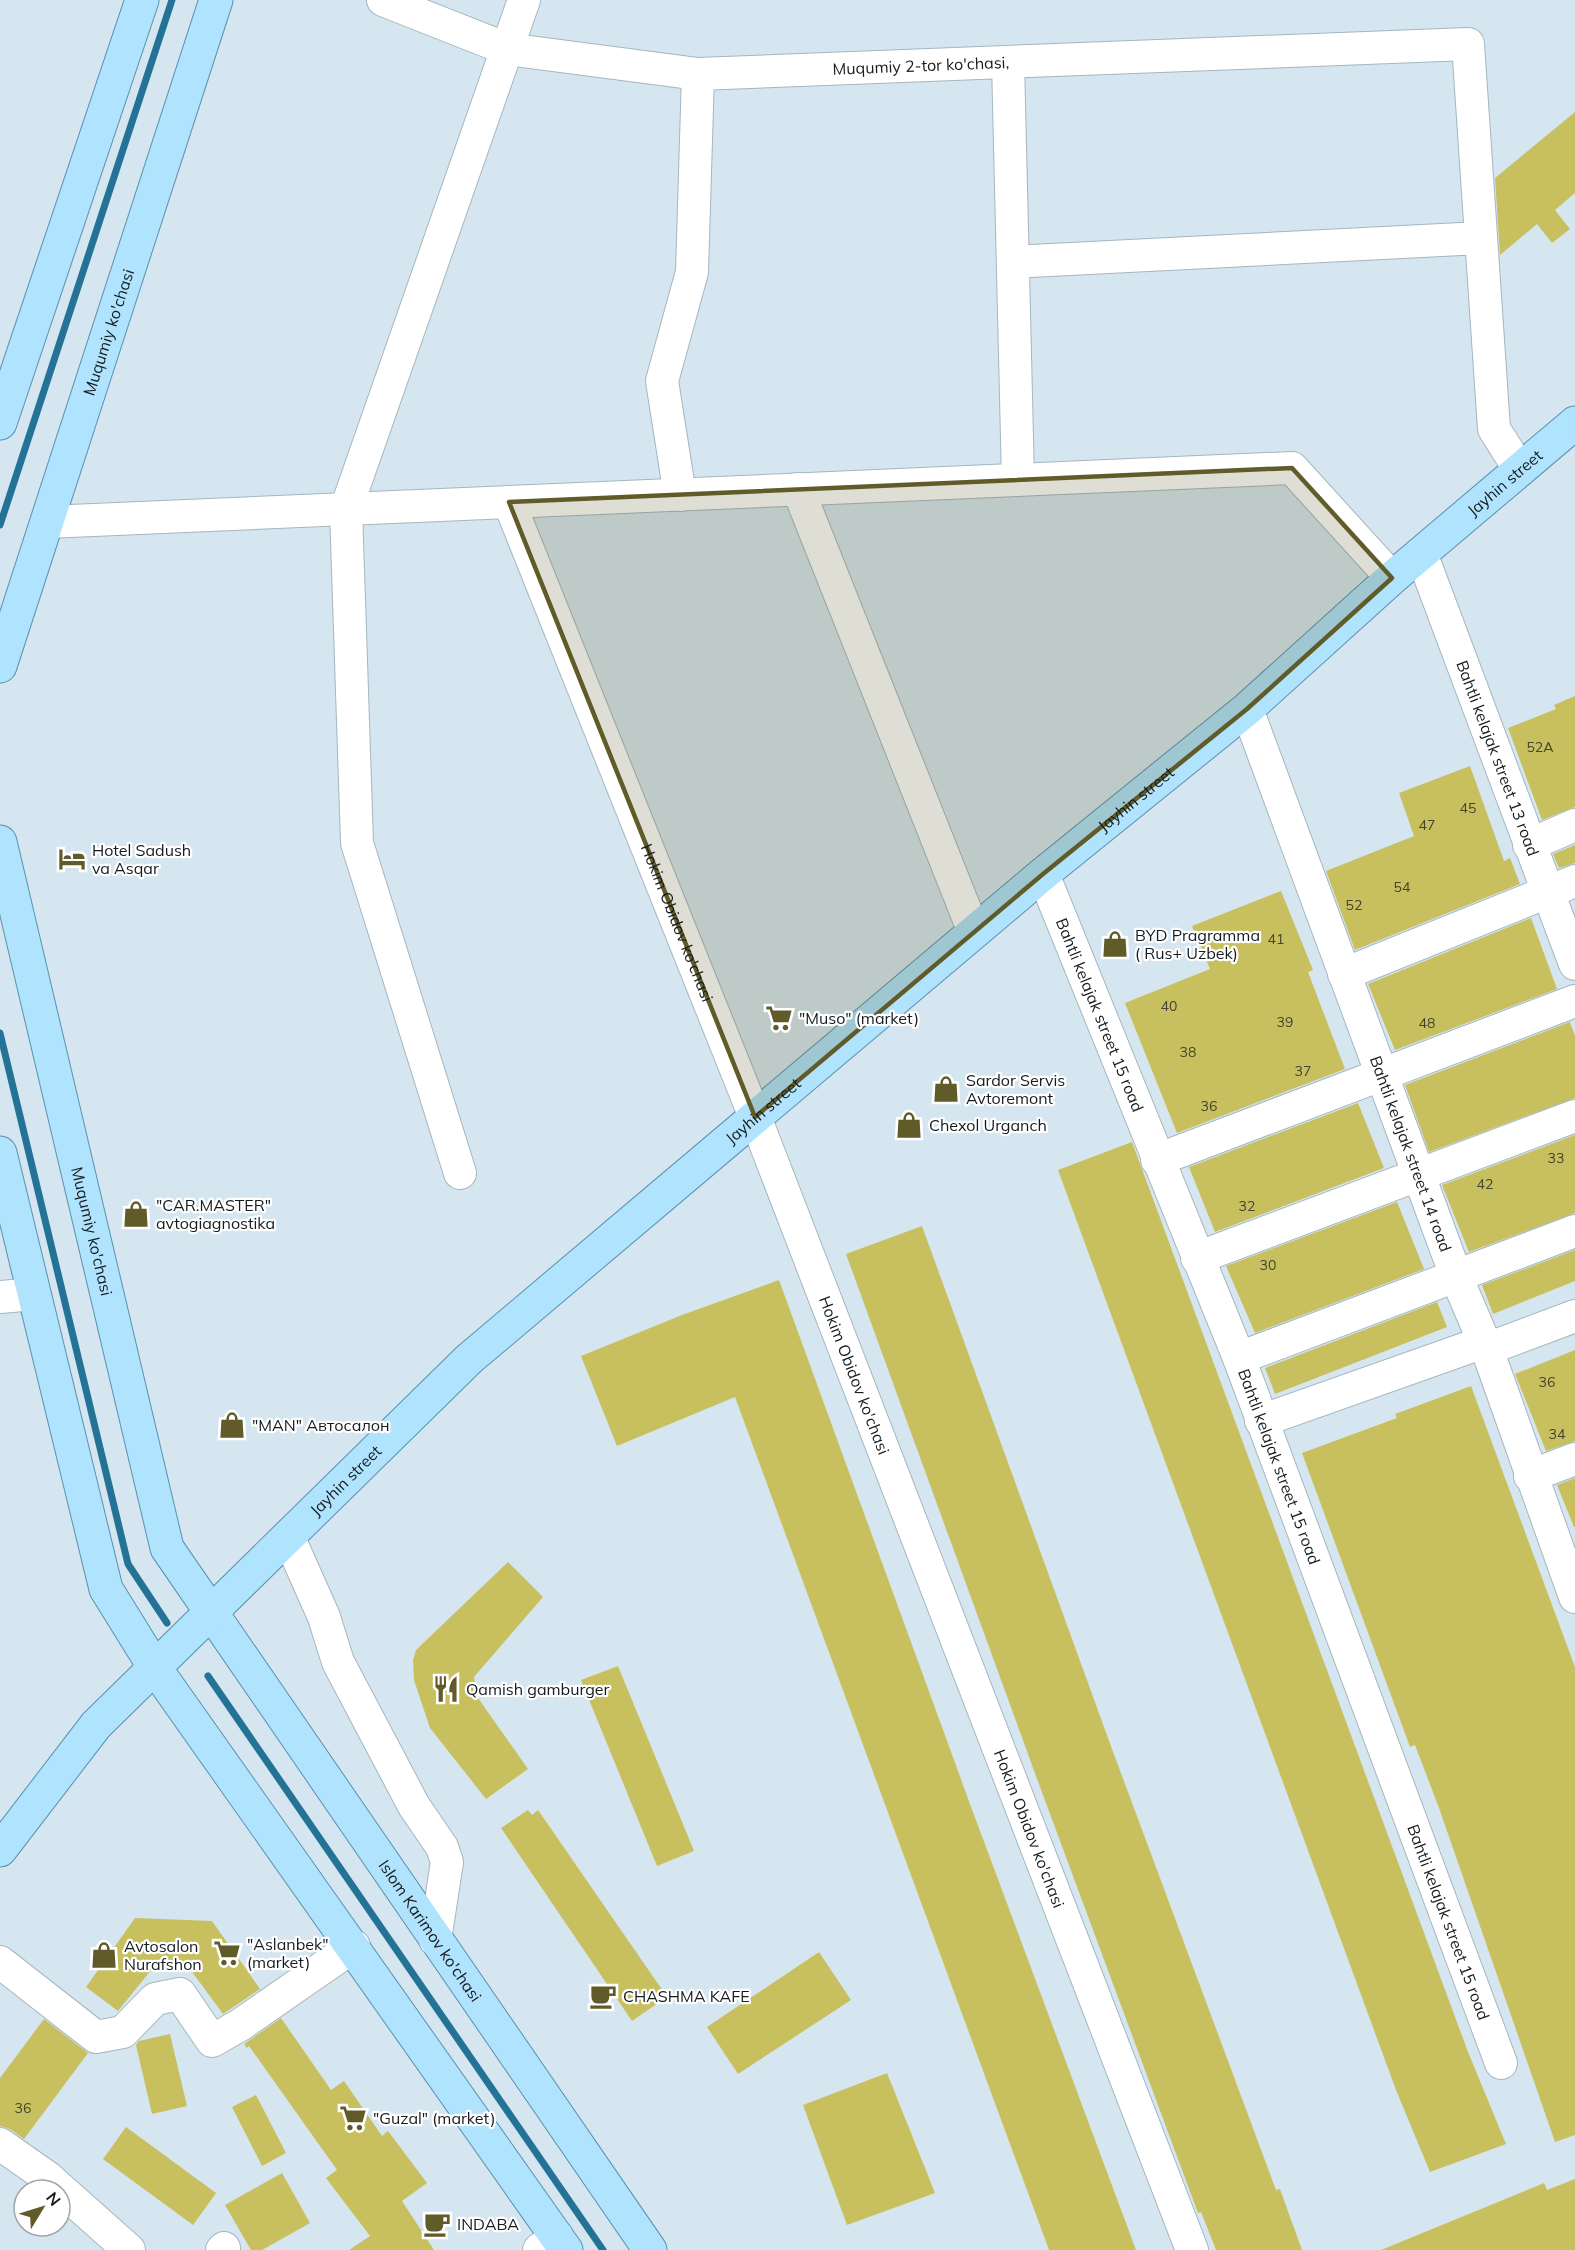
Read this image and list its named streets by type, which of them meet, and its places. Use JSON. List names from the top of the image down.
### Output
{
  "streets": {
    "main road": ["Muqumiy ko'chasi", "Jayhin street", "Islom Karimov ko'chasi"],
    "street": [
      "Muqumiy 2-tor ko'chasi,",
      "Bahtli kelajak street 13 road",
      "Hokim Obidov ko'chasi",
      "Bahtli kelajak street 15 road",
      "Bahtli kelajak street 14 road"
    ]
  },
  "crossings": [
    ["Muqumiy ko'chasi", "Jayhin street"],
    ["Muqumiy ko'chasi", "Islom Karimov ko'chasi"],
    ["Jayhin street", "Bahtli kelajak street 13 road"],
    ["Jayhin street", "Hokim Obidov ko'chasi"],
    ["Jayhin street", "Bahtli kelajak street 15 road"],
    ["Jayhin street", "Bahtli kelajak street 14 road"],
    ["Jayhin street", "Islom Karimov ko'chasi"]
  ],
  "places": {
    "hotel": ["Hotel Sadush va Asqar"],
    "shop": [
      "BYD Pragramma ( Rus+ Uzbek)",
      "Sardor Servis Avtoremont",
      "Chexol Urganch",
      "\"CAR.MASTER\" avtogiagnostika",
      "\"MAN\" Автосалон",
      "Avtosalon Nurafshon"
    ],
    "supermarket": ["\"Muso\" (market)", "\"Aslanbek\" (market)", "\"Guzal\" (market)"],
    "restaurant": ["Qamish gamburger"],
    "cafe": ["CHASHMA KAFE", "INDABA"]
  },
  "house_numbers": [
    "52A",
    "45",
    "47",
    "54",
    "52",
    "41",
    "40",
    "39",
    "48",
    "38",
    "37",
    "36",
    "33",
    "42",
    "32",
    "30",
    "36",
    "34",
    "36"
  ],
  "north": "top right"
}
